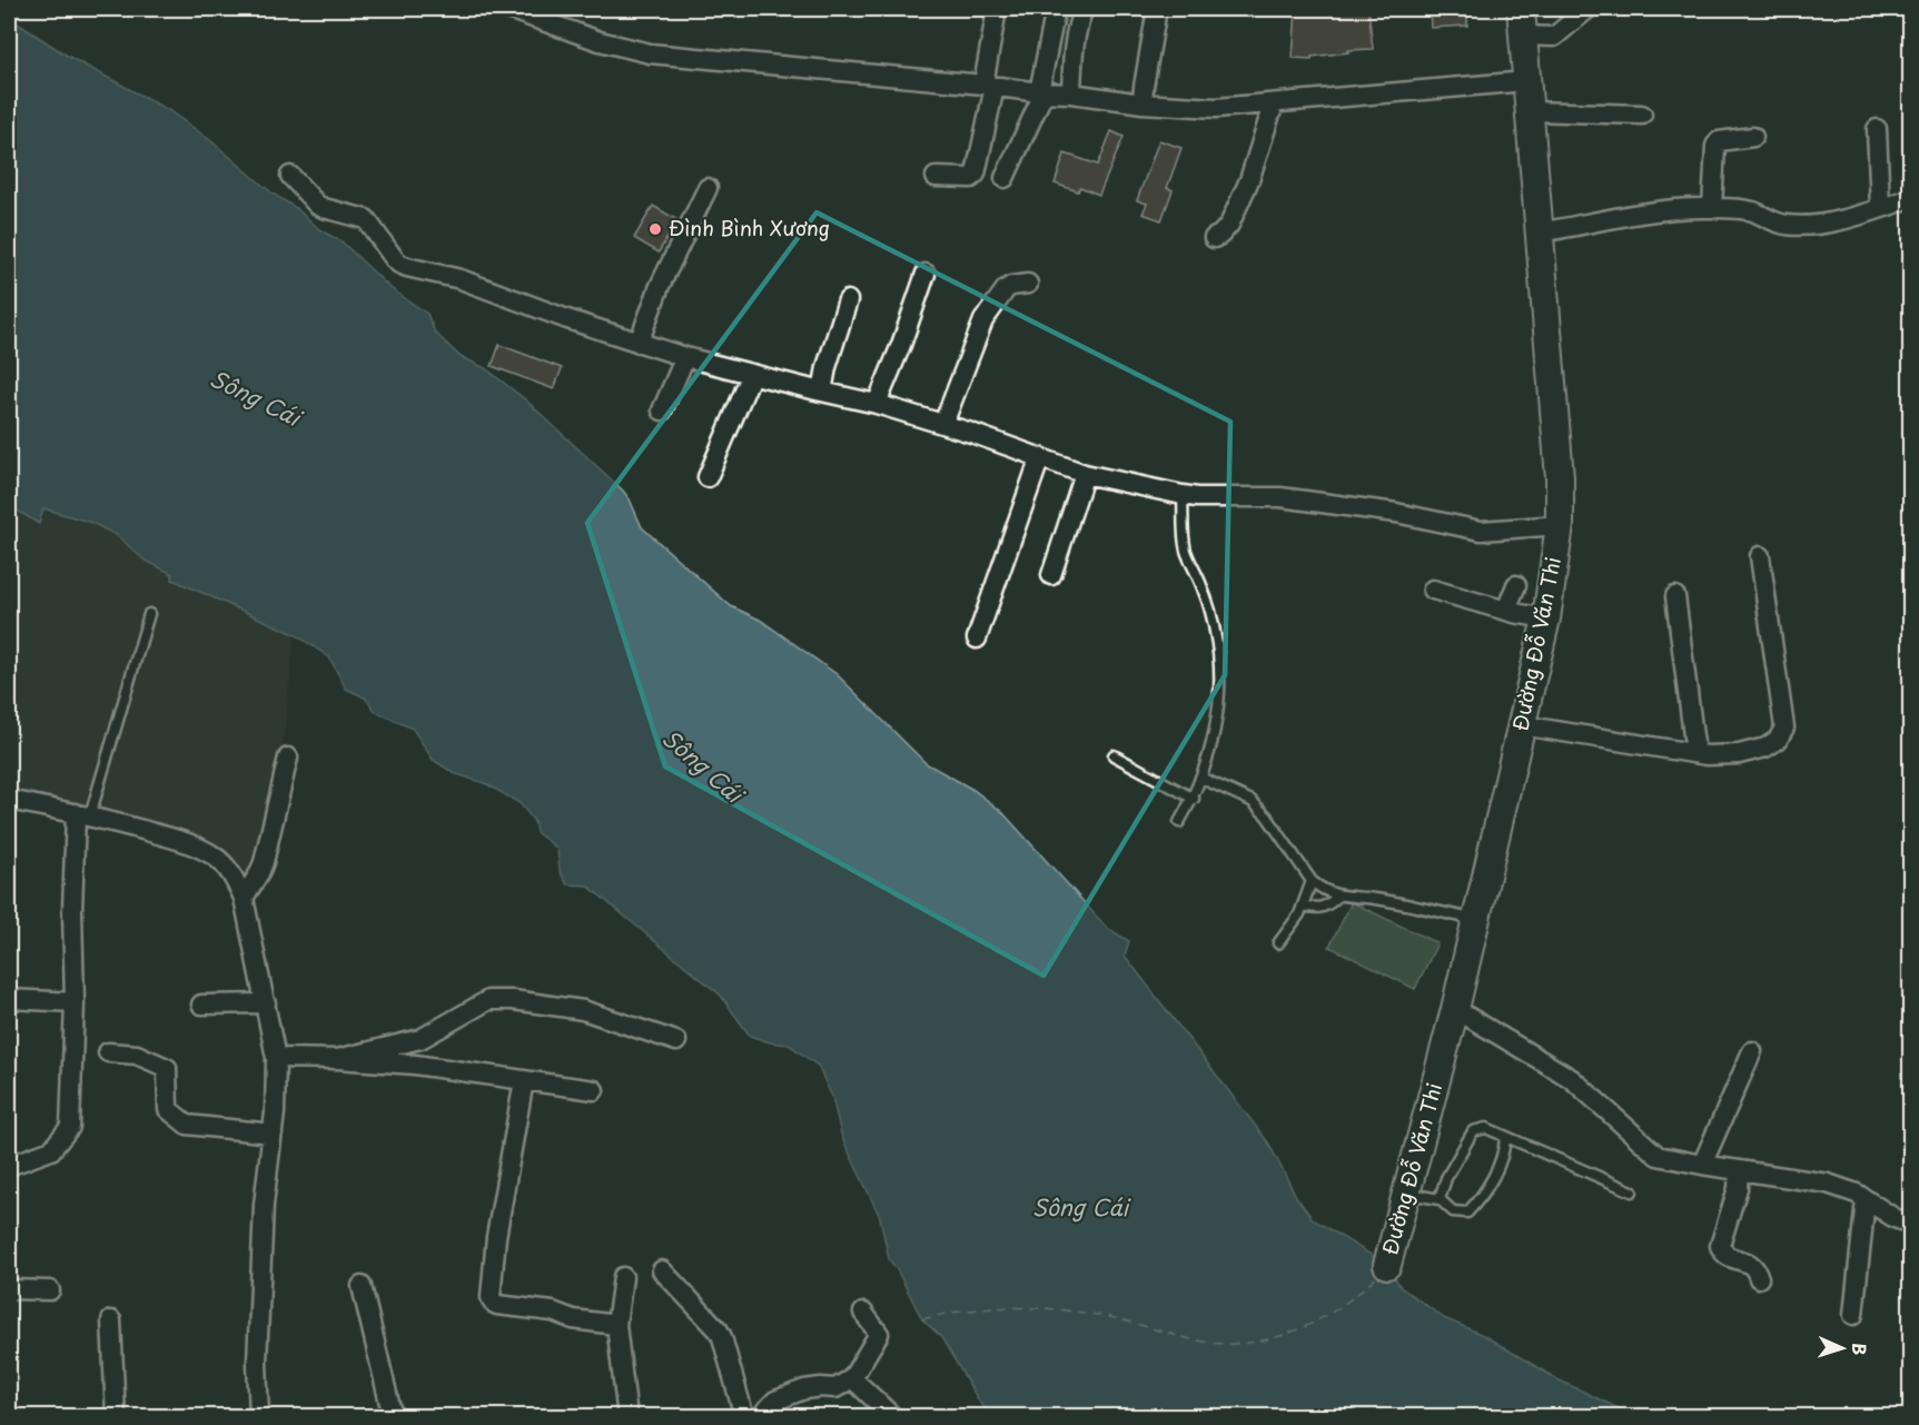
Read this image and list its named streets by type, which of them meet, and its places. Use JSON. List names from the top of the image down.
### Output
{
  "streets": {
    "street": ["Đường Đỗ Văn Thi"]
  },
  "water": ["Sông Cái"],
  "places": ["Đình Bình Xương"],
  "north": "right"
}
